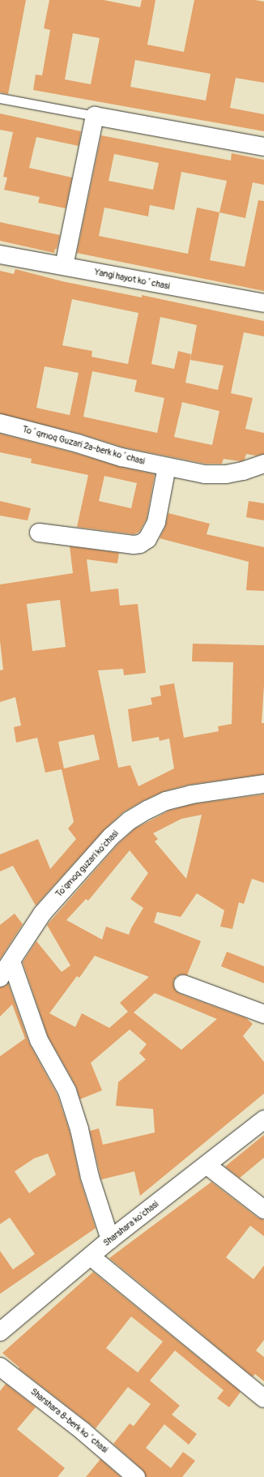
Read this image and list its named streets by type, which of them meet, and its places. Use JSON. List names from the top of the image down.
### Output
{
  "streets": {
    "street": [
      "Yangi hayot koʻchasi",
      "Toʻqmoq Guzari 2a-berk koʻchasi",
      "To'qmoq guzari ko'chasi",
      "Sharshara ko'chasi",
      "Sharshara 8-berk koʻchasi"
    ]
  }
}
